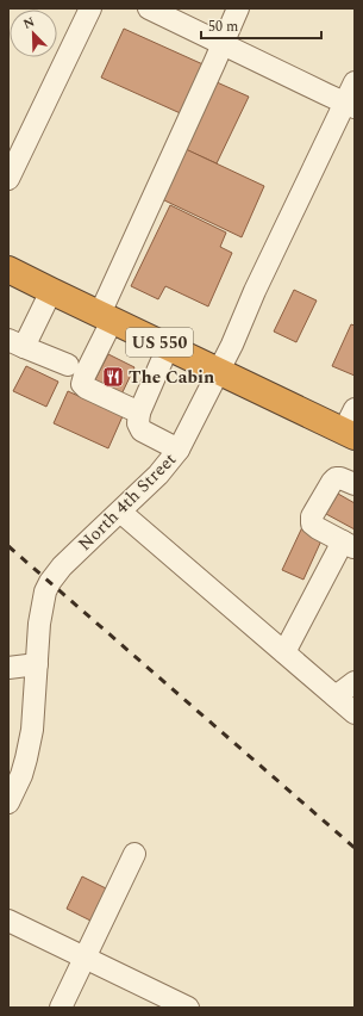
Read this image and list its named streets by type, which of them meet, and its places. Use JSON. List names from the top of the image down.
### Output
{
  "streets": {
    "highway": ["US 550"],
    "street": ["North 4th Street"]
  },
  "crossings": [
    ["US 550", "North 4th Street"]
  ],
  "places": {
    "restaurant": ["The Cabin"]
  },
  "scale_bar": "50 m",
  "north": "top left"
}
